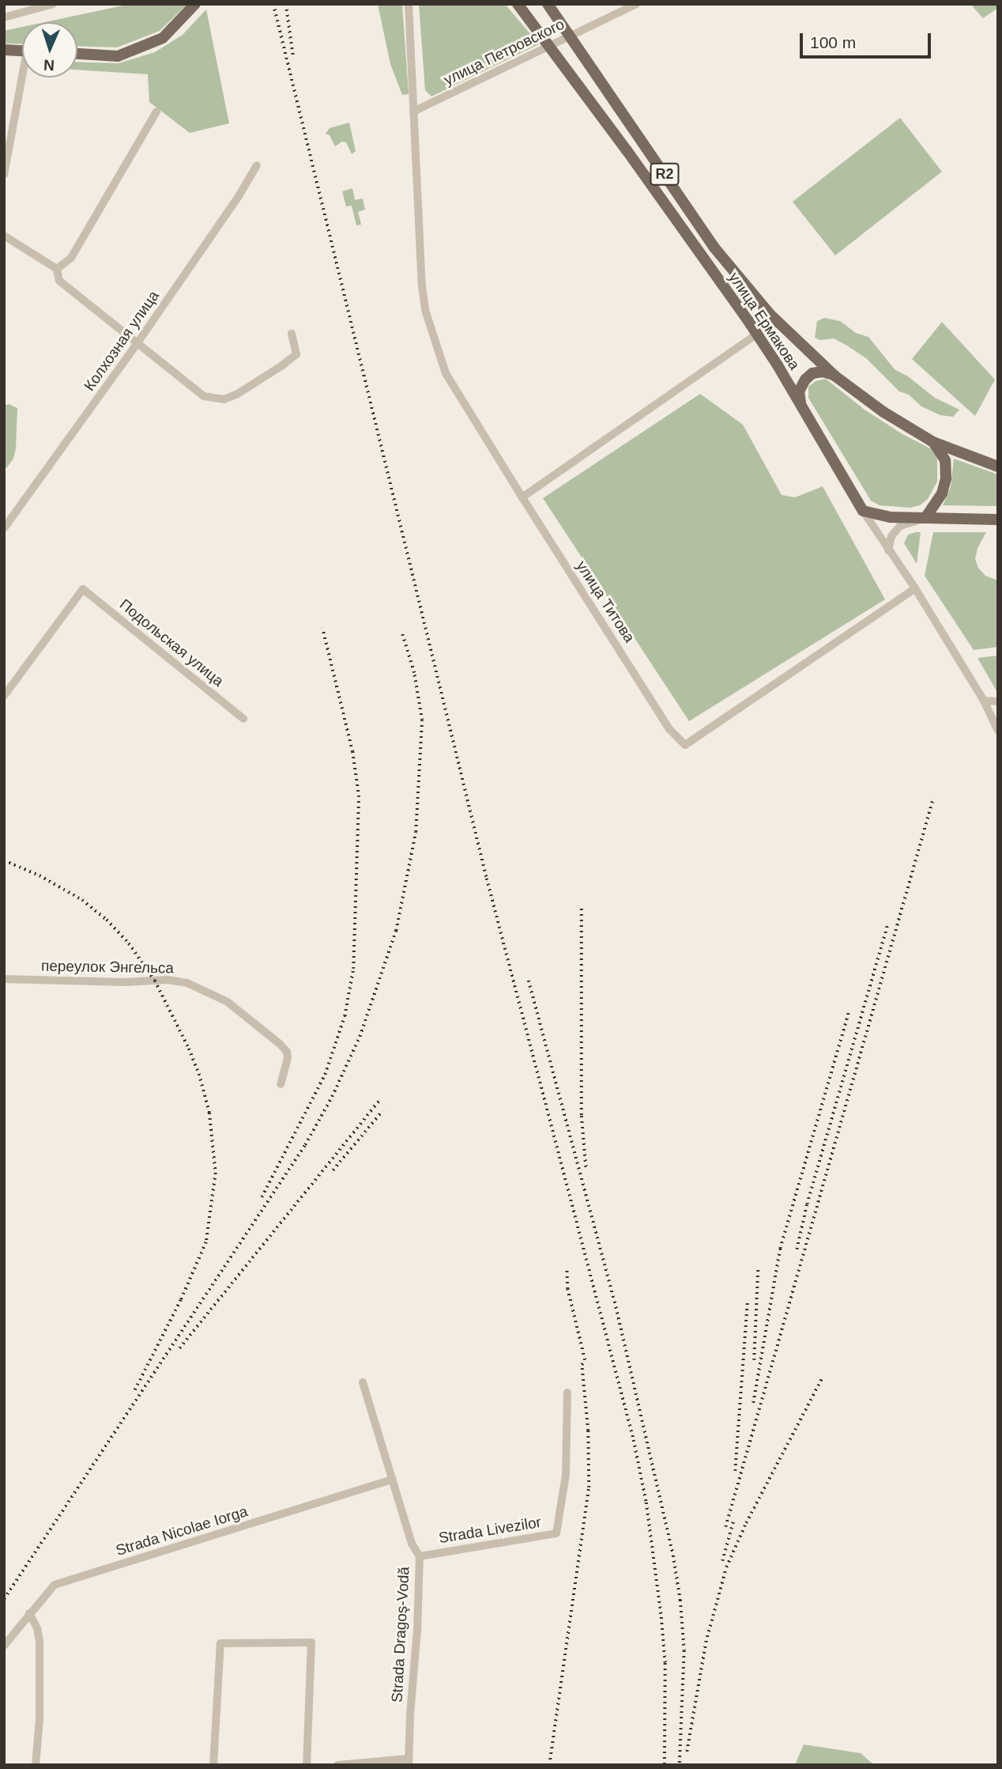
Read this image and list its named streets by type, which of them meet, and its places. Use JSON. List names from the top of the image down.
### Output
{
  "streets": {
    "main road": ["R2", "улица Ермакова"],
    "street": [
      "улица Петровского",
      "Колхозная улица",
      "улица Титова",
      "Подольская улица",
      "переулок Энгельса",
      "Strada Livezilor",
      "Strada Nicolae Iorga",
      "Strada Dragoş-Vodă"
    ]
  },
  "crossings": [
    ["улица Петровского", "R2"],
    ["улица Петровского", "улица Ермакова"],
    ["R2", "улица Ермакова"],
    ["Strada Livezilor", "Strada Dragoş-Vodă"],
    ["Strada Nicolae Iorga", "Strada Dragoş-Vodă"]
  ],
  "scale_bar": "100 m",
  "north": "bottom"
}
